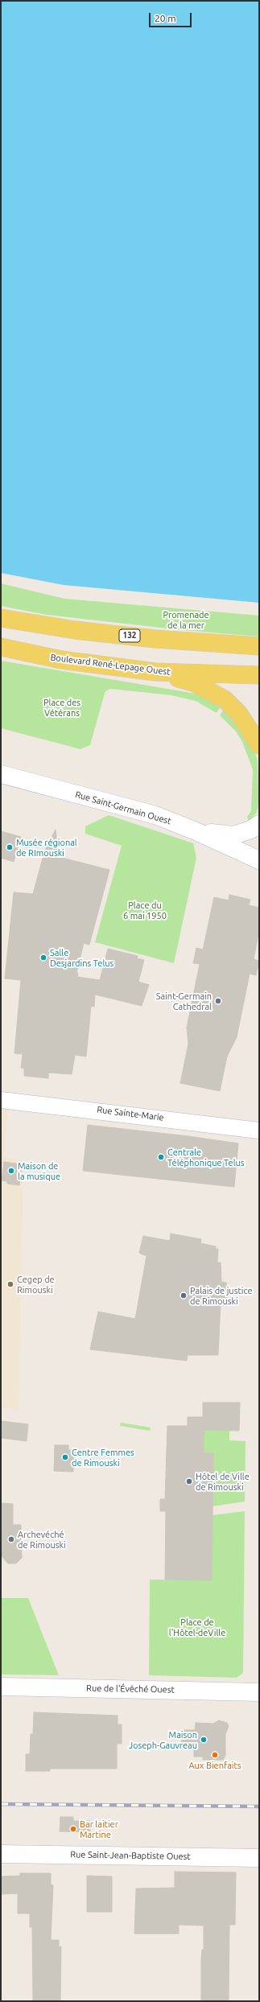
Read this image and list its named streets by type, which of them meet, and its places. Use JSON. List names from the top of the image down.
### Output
{
  "streets": {
    "main road": ["132", "Boulevard René-Lepage Ouest"],
    "street": [
      "Rue Saint-Germain Ouest",
      "Rue Sainte-Marie",
      "Rue de l'Évêché Ouest",
      "Rue Saint-Jean-Baptiste Ouest"
    ]
  },
  "parks": [
    "Promenade de la mer",
    "Place des Vétérans",
    "Place du 6 mai 1950",
    "Place de l'Hôtel-deVille"
  ],
  "places": [
    "Musée régional de RImouski",
    "Salle Desjardins Telus",
    "Saint-Germain Cathedral",
    "Centrale Téléphonique Telus",
    "Maison de la musique",
    "Cegep de Rimouski",
    "Palais de justice de Rimouski",
    "Centre Femmes de Rimouski",
    "Hôtel de Ville de Rimouski",
    "Archevéché de Rimouski",
    "Maison Joseph-Gauvreau",
    "Aux Bienfaits",
    "Bar laitier Martine"
  ],
  "scale_bar": "20 m"
}
